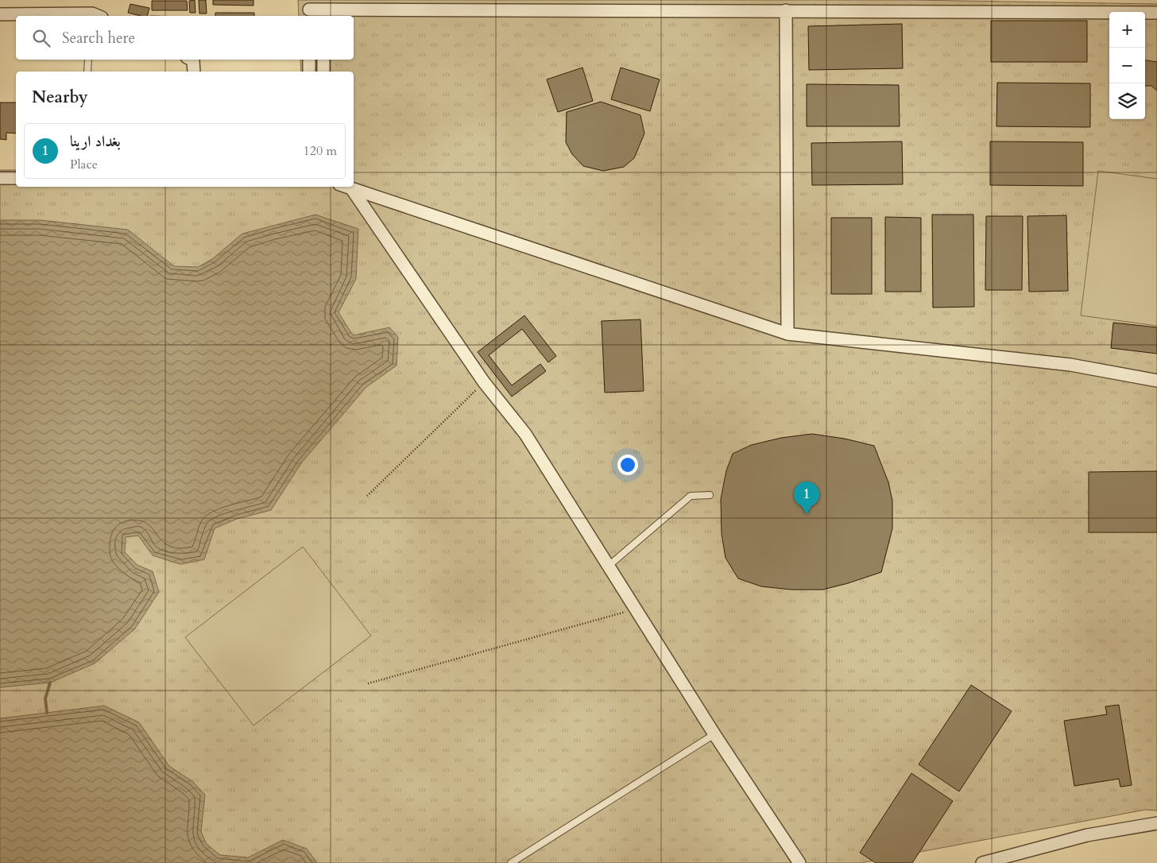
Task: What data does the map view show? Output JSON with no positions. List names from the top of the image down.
{
  "page": {
    "map_buttons": ["+", "−"],
    "search": "Search here",
    "heading": "Nearby",
    "list": [
      {
        "mark": "1",
        "name": "بغداد ارينا",
        "note": "Place",
        "value": "120 m"
      }
    ],
    "pins": "1"
  }
}
